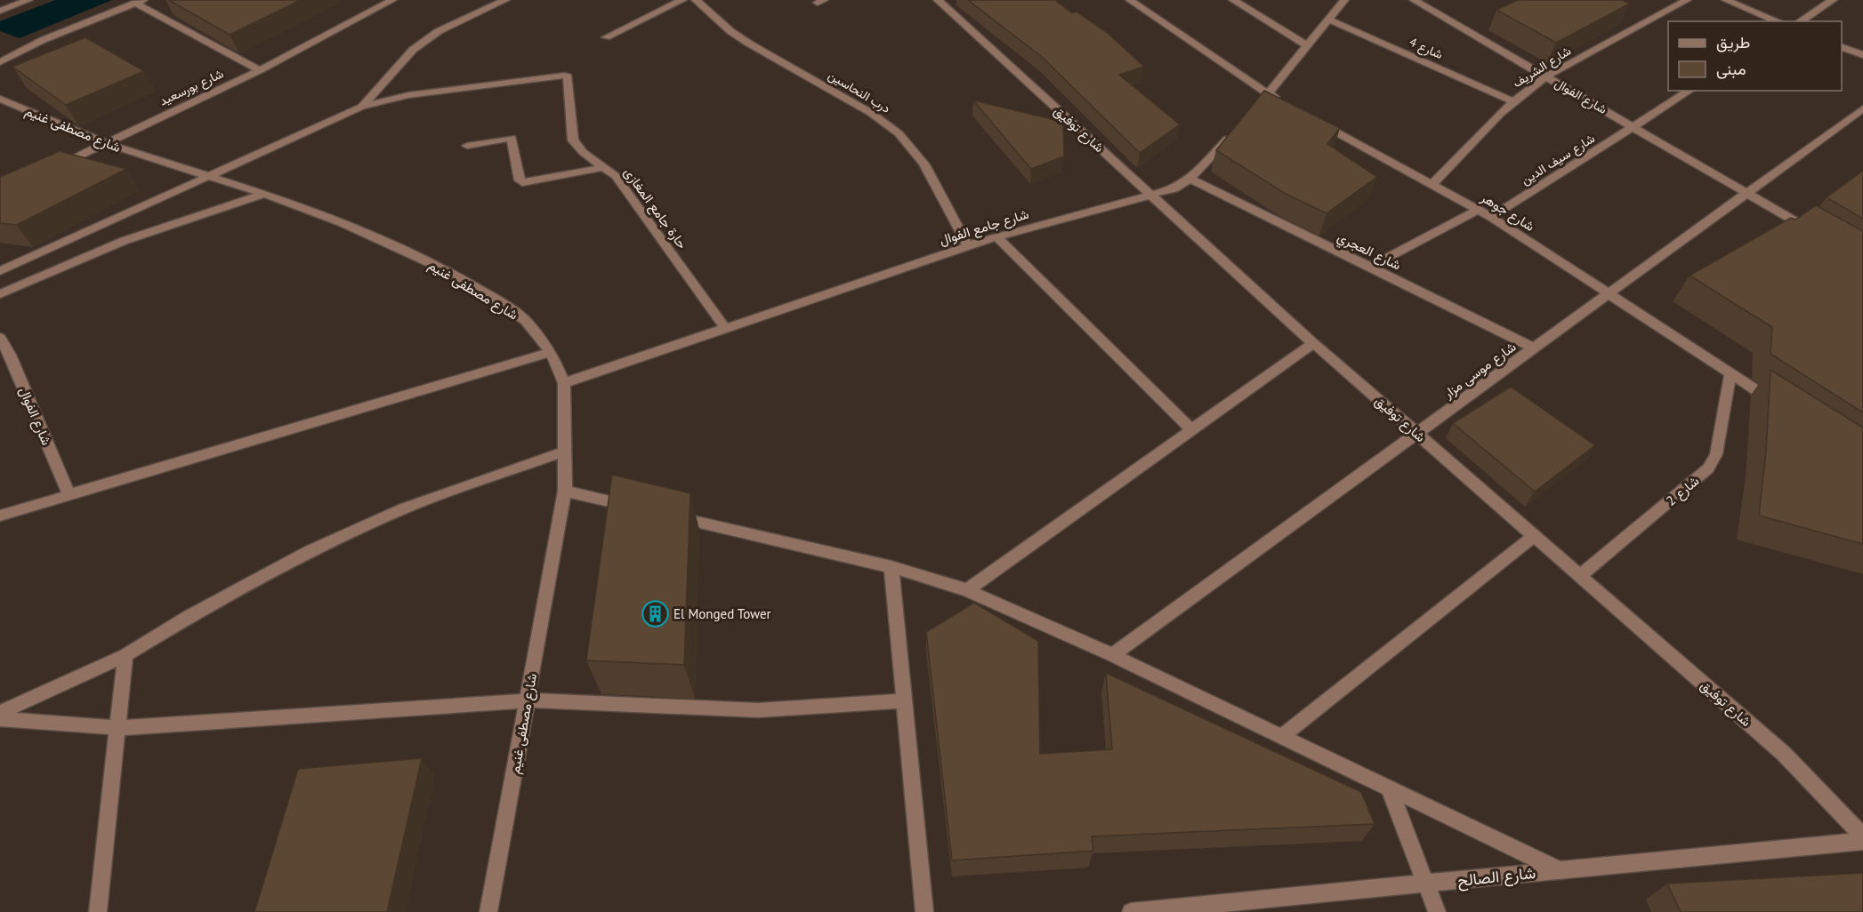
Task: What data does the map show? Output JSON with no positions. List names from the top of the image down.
{
  "streets": {
    "street": [
      "شارع 4",
      "شارع الشريف",
      "شارع بورسعيد",
      "درب النحاسين",
      "شارع الفوال",
      "شارع مصطفى غنيم",
      "شارع توفيق",
      "شارع سيف الدين",
      "حارة جامع المغازى",
      "شارع جوهر",
      "شارع جامع الفوال",
      "شارع العجري",
      "شارع موسى مزار",
      "شارع 2",
      "شارع الصالح"
    ]
  },
  "crossings": [
    ["شارع 4", "شارع الشريف"],
    ["شارع الشريف", "شارع الفوال"],
    ["شارع الشريف", "شارع جوهر"],
    ["شارع بورسعيد", "شارع مصطفى غنيم"],
    ["درب النحاسين", "شارع جامع الفوال"],
    ["شارع الفوال", "شارع سيف الدين"],
    ["شارع الفوال", "شارع موسى مزار"],
    ["شارع مصطفى غنيم", "شارع جامع الفوال"],
    ["شارع توفيق", "شارع جامع الفوال"],
    ["شارع توفيق", "شارع موسى مزار"],
    ["شارع توفيق", "شارع 2"],
    ["شارع سيف الدين", "شارع جوهر"],
    ["حارة جامع المغازى", "شارع جامع الفوال"],
    ["شارع جوهر", "شارع موسى مزار"],
    ["شارع جوهر", "شارع 2"],
    ["شارع جامع الفوال", "شارع العجري"],
    ["شارع العجري", "شارع موسى مزار"]
  ],
  "places": {
    "building": ["El Monged Tower"]
  },
  "legend": ["طريق", "مبنى"]
}
